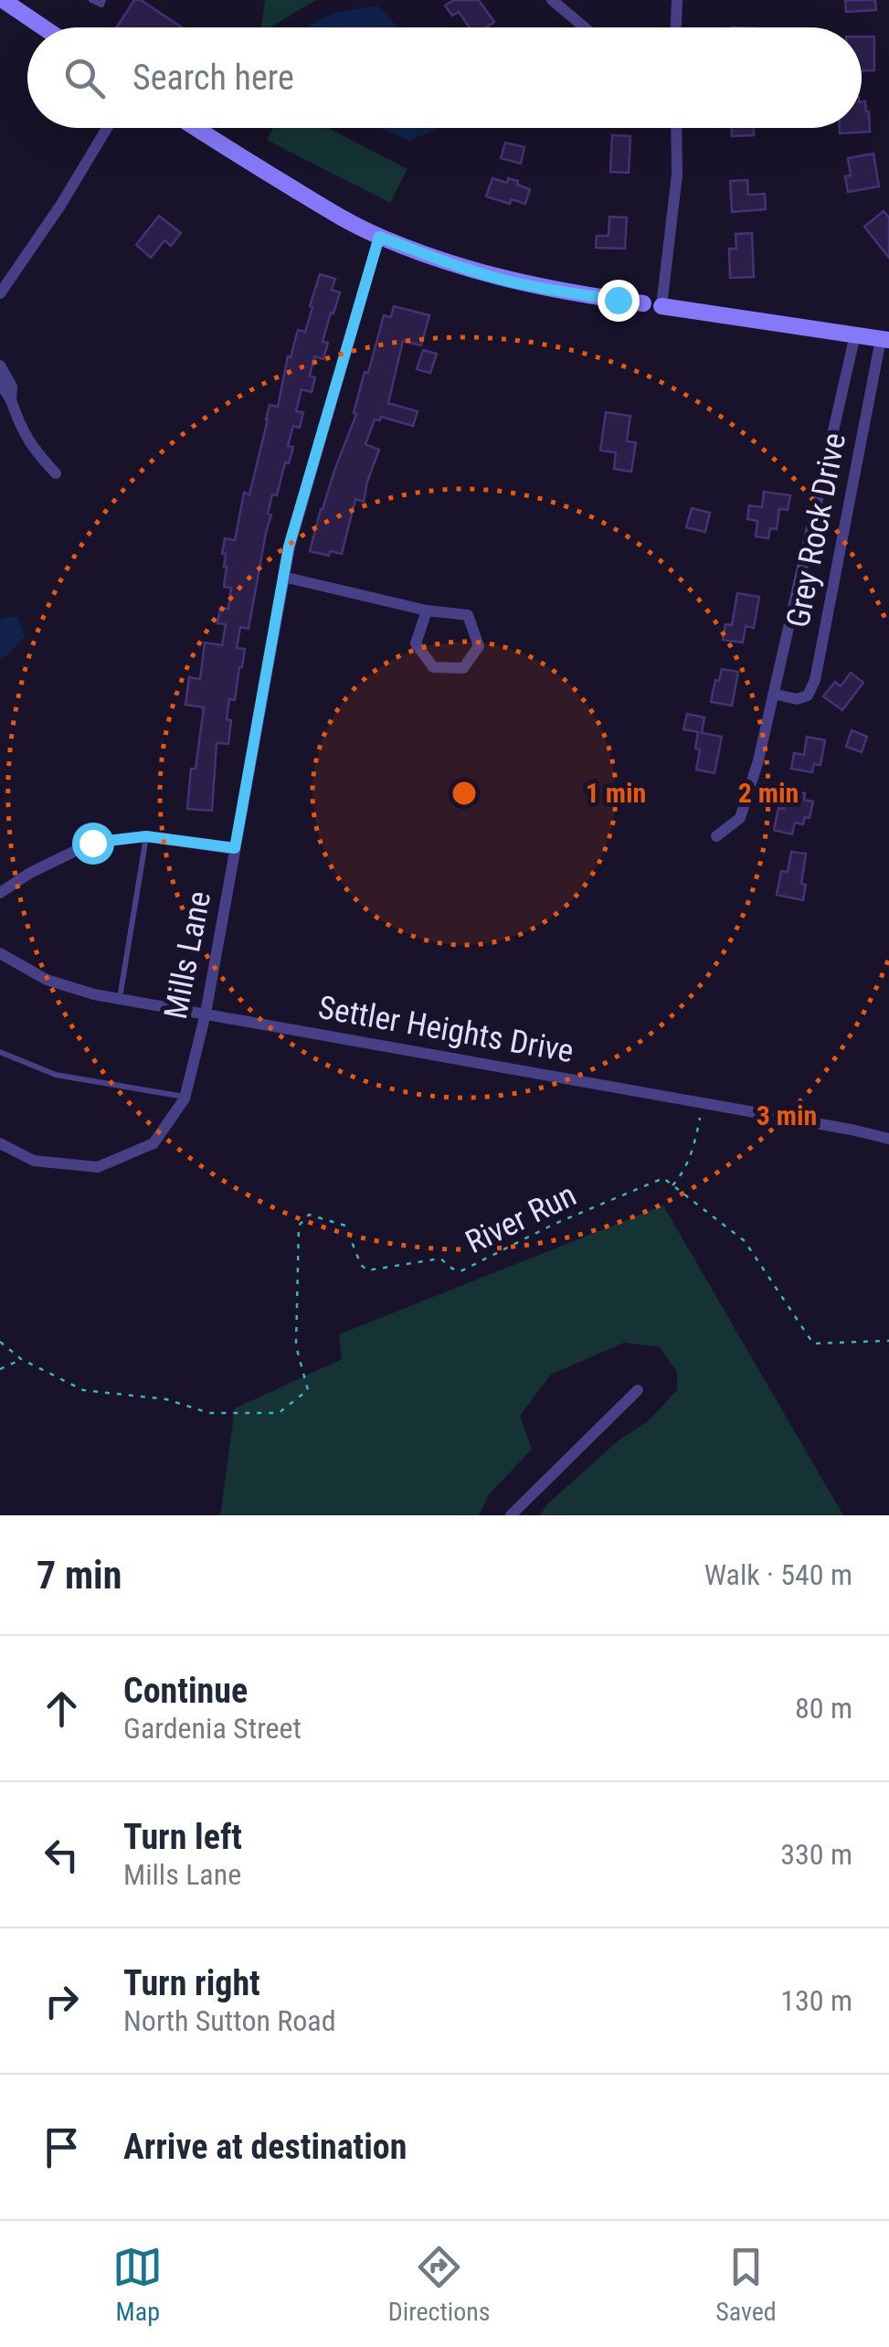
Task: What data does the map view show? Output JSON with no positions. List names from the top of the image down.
{
  "streets": {
    "street": ["Grey Rock Drive", "Mills Lane", "Settler Heights Drive"],
    "path": ["River Run"]
  },
  "crossings": [
    ["Mills Lane", "Settler Heights Drive"]
  ],
  "page": {
    "search": "Search here",
    "heading": ["7 min", "Walk · 540 m"],
    "list": [
      ["Continue", "Gardenia Street", "80 m"],
      ["Turn left", "Mills Lane", "330 m"],
      ["Turn right", "North Sutton Road", "130 m"],
      "Arrive at destination"
    ],
    "nav": ["Map", "Directions", "Saved"]
  },
  "rings": ["1 min", "2 min", "3 min"]
}
